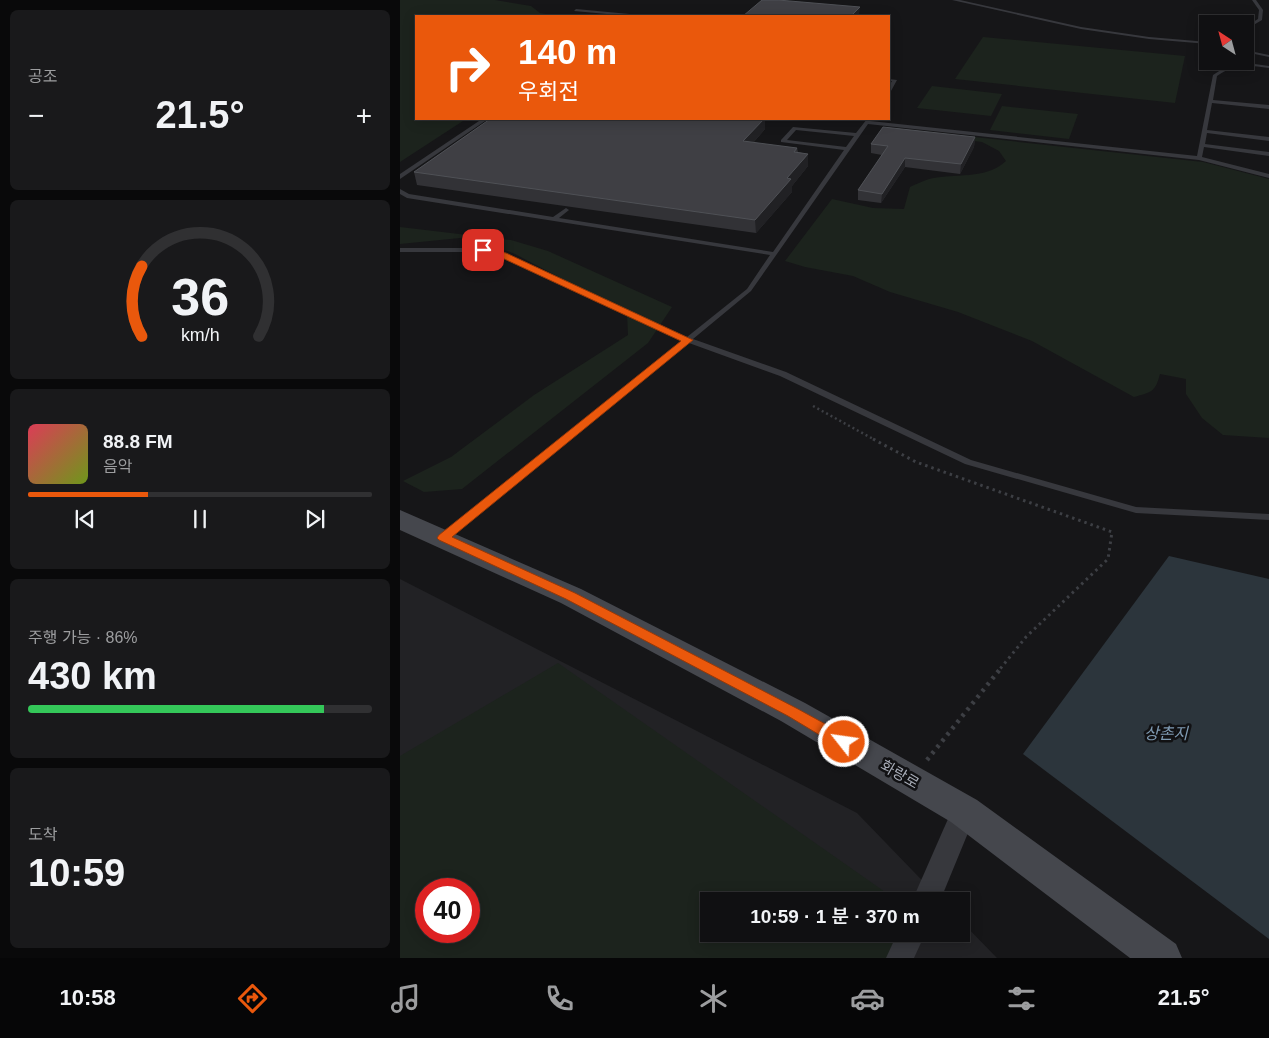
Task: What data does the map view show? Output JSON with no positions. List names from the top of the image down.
{
  "streets": {
    "street": ["화랑로"]
  },
  "water": ["상촌지"],
  "north": "top left",
  "page": {
    "tile": [
      "공조",
      ["주행 가능 · 86%", "430 km"],
      ["도착", "10:59"]
    ],
    "turn": ["140 m", "우회전"],
    "heat": ["−", "21.5°", "+"],
    "song": ["88.8 FM", "음악"],
    "limit": "40",
    "trip": "10:59 · 1 분 · 370 m",
    "tabs": ["10:58", "21.5°"],
    "gauge": ["36", "km/h"]
  }
}
